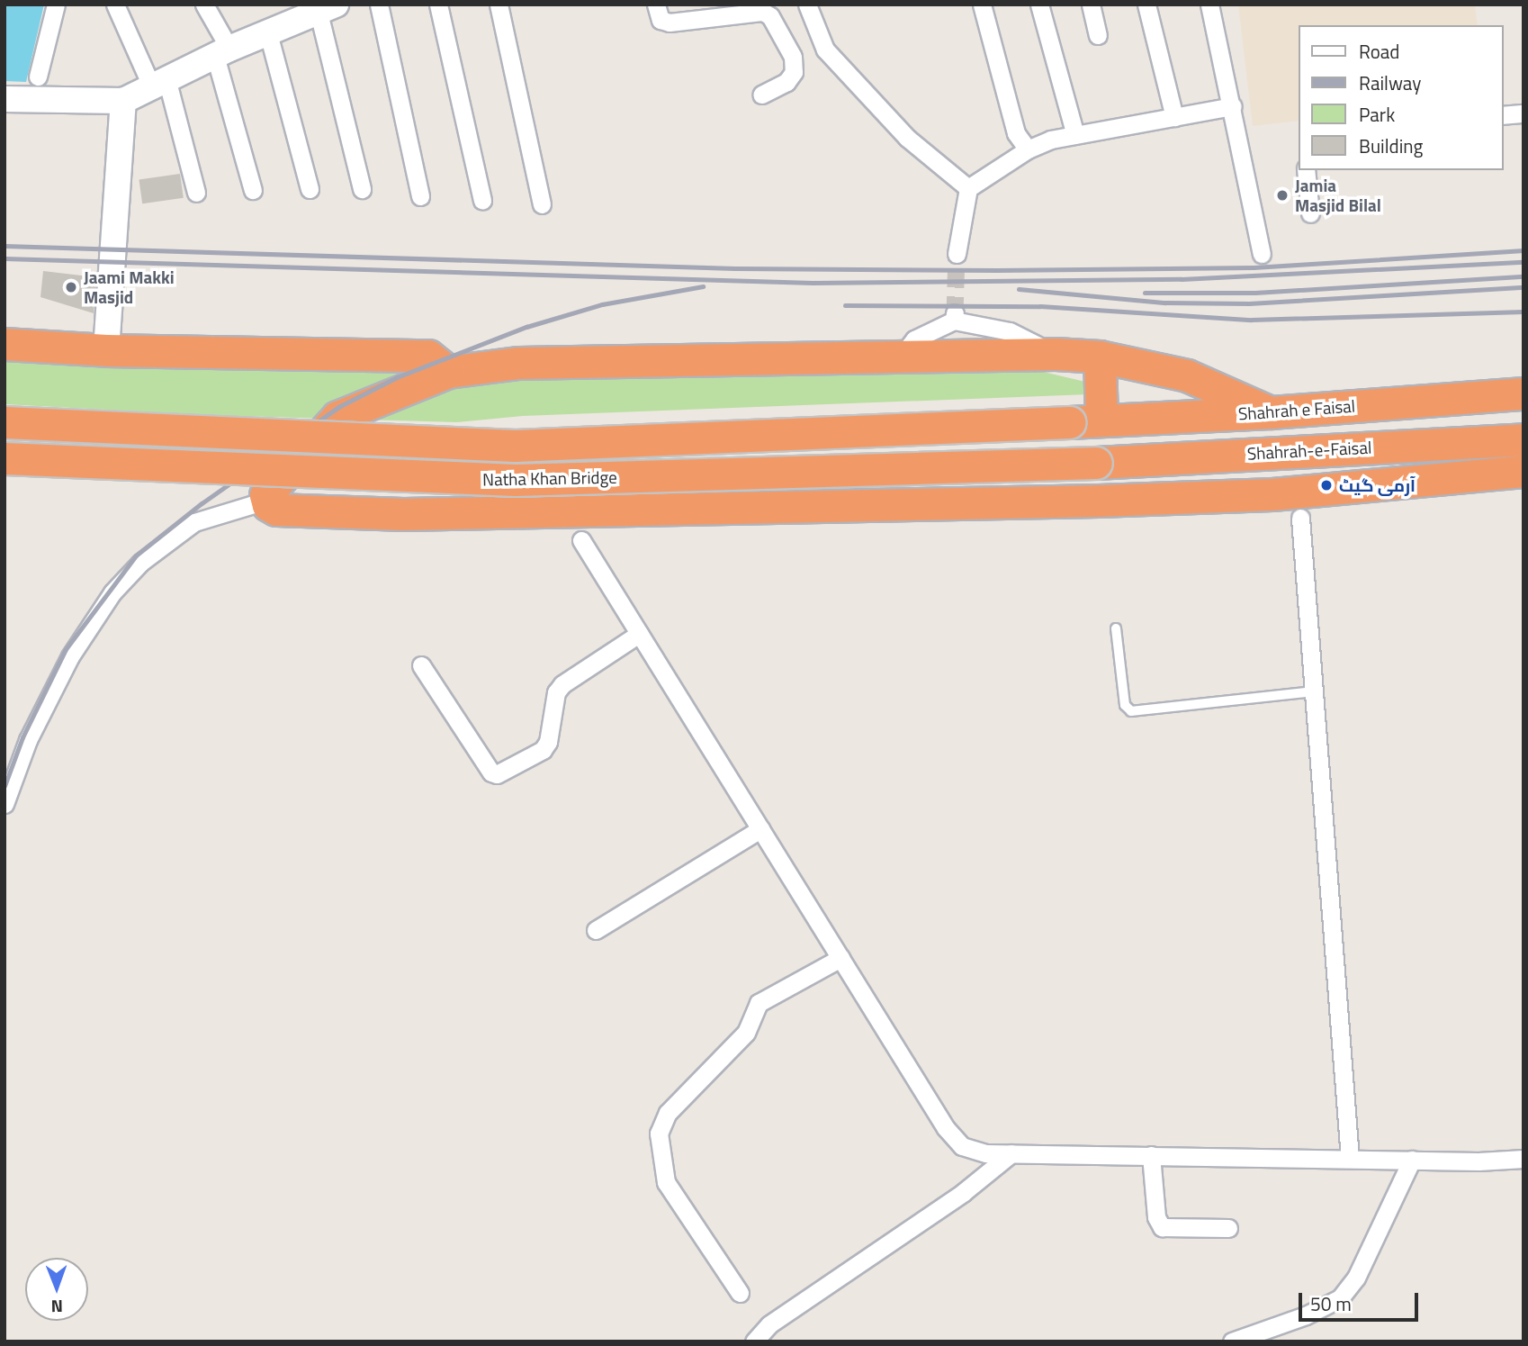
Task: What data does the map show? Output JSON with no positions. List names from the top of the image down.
{
  "streets": {
    "highway": ["Shahrah e Faisal", "Shahrah-e-Faisal", "Natha Khan Bridge"]
  },
  "crossings": [
    ["Shahrah e Faisal", "Natha Khan Bridge"],
    ["Shahrah-e-Faisal", "Natha Khan Bridge"]
  ],
  "places": ["Jamia Masjid Bilal", "Jaami Makki Masjid", "آرمی گیٹ"],
  "legend": [
    "Road",
    "Railway",
    "Park",
    "Building"
  ],
  "scale_bar": "50 m",
  "north": "bottom"
}
